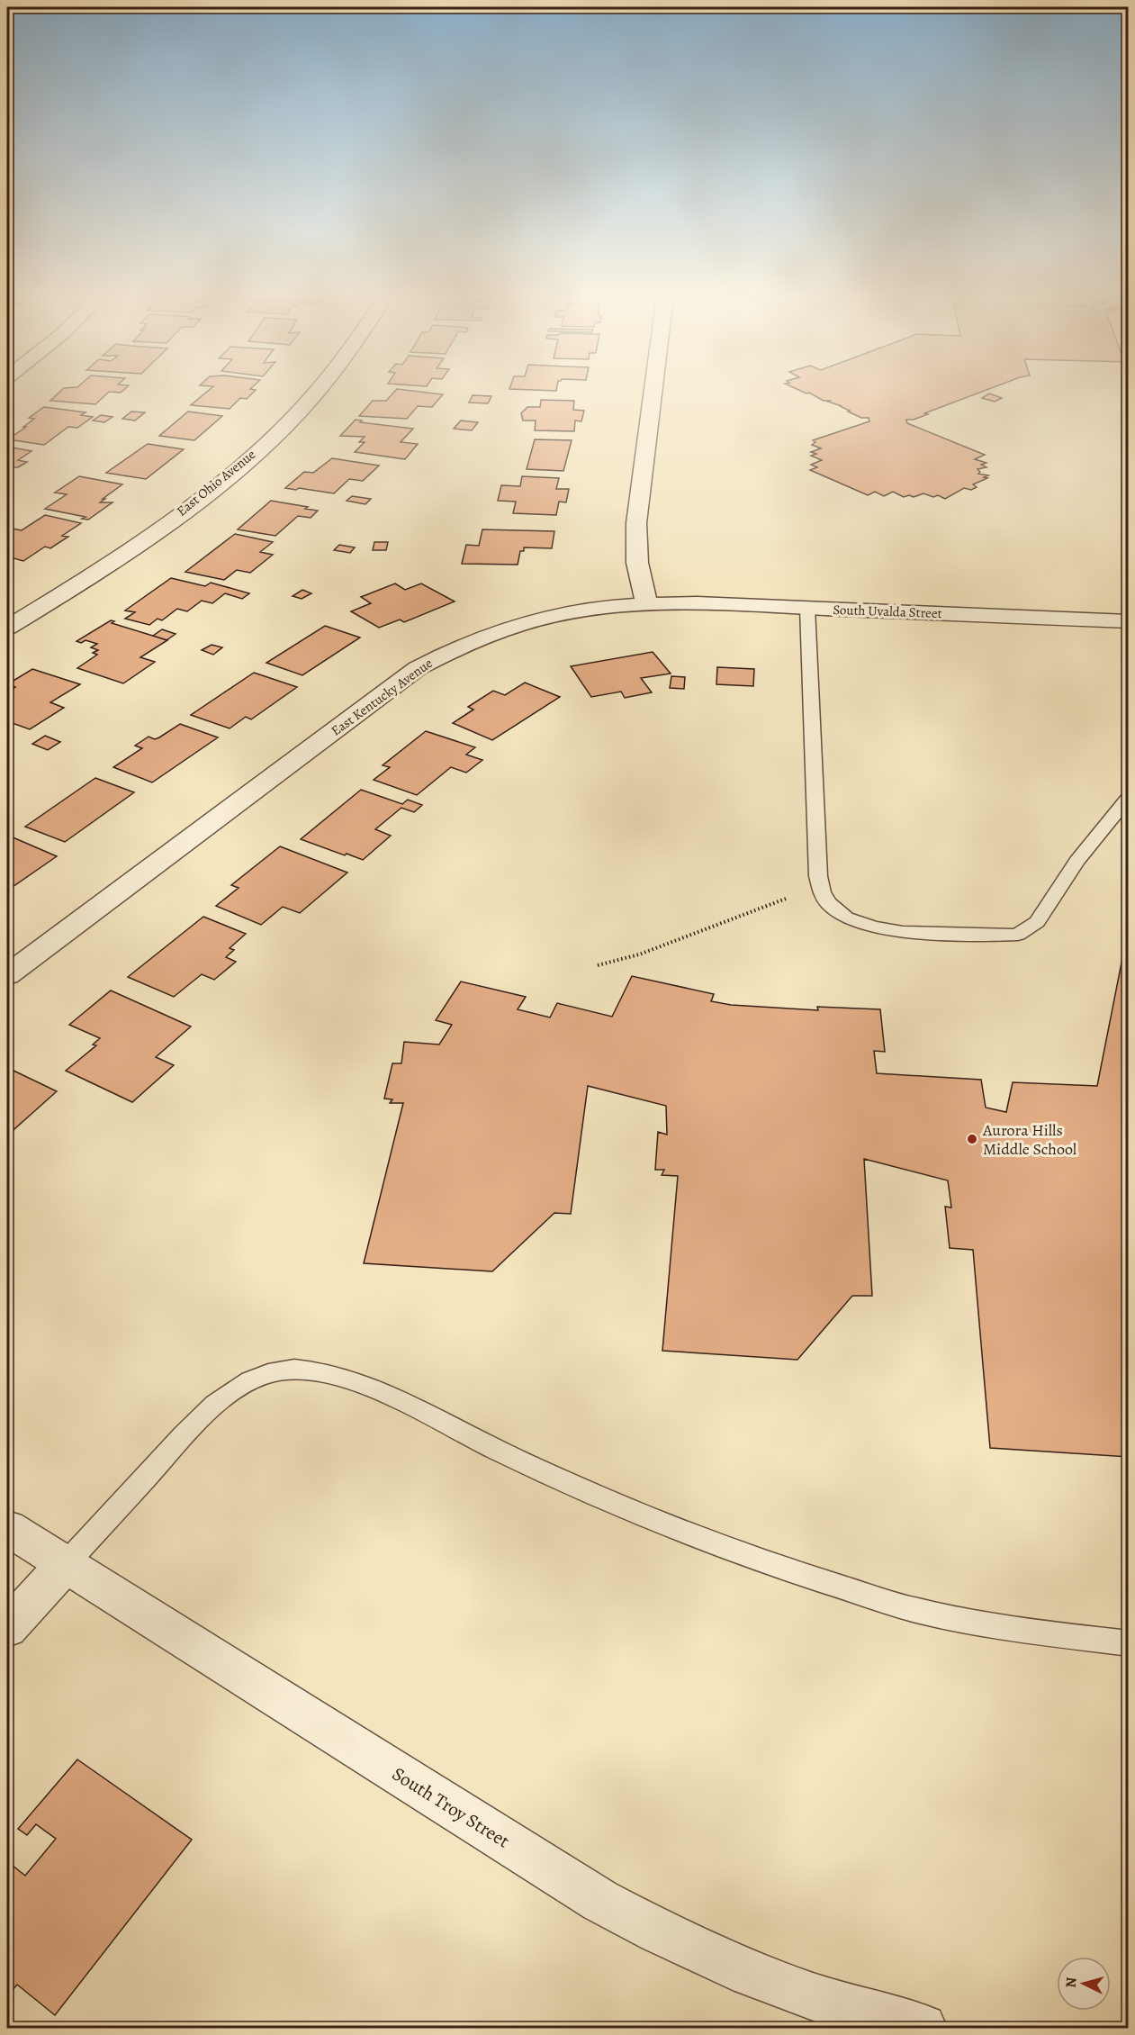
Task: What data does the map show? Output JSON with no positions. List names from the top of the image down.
{
  "streets": {
    "street": [
      "East Ohio Avenue",
      "South Uvalda Street",
      "East Kentucky Avenue",
      "South Troy Street"
    ]
  },
  "crossings": [
    ["South Uvalda Street", "East Kentucky Avenue"]
  ],
  "places": ["Aurora Hills Middle School"],
  "north": "left"
}
